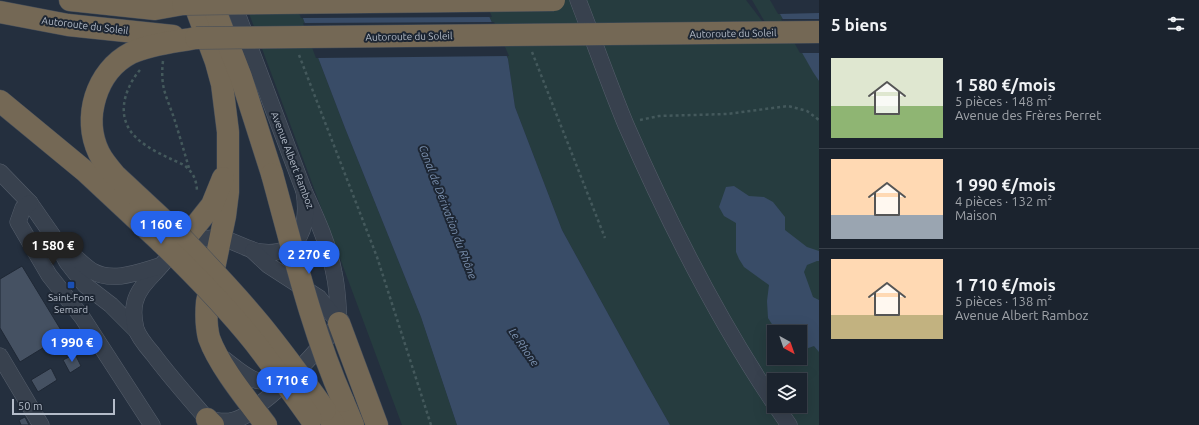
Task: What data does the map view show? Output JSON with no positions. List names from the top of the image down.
{
  "streets": {
    "highway": ["Autoroute du Soleil"],
    "street": ["Avenue Albert Ramboz"]
  },
  "water": ["Canal de Dérivation du Rhône", "Le Rhone"],
  "places": {
    "transit": ["Saint-Fons Semard"]
  },
  "scale_bar": "50 m",
  "north": "bottom right",
  "page": {
    "heading": "5 biens",
    "list": [
      {
        "name": "1 580 €/mois",
        "note": "5 pièces · 148 m² · Avenue des Frères Perret"
      },
      {
        "name": "1 990 €/mois",
        "note": "4 pièces · 132 m² · Maison"
      },
      {
        "name": "1 710 €/mois",
        "note": "5 pièces · 138 m² · Avenue Albert Ramboz"
      }
    ],
    "price": [
      "1 160 €",
      "1 580 €",
      "2 270 €",
      "1 990 €",
      "1 710 €"
    ],
    "scale": "50 m"
  }
}
